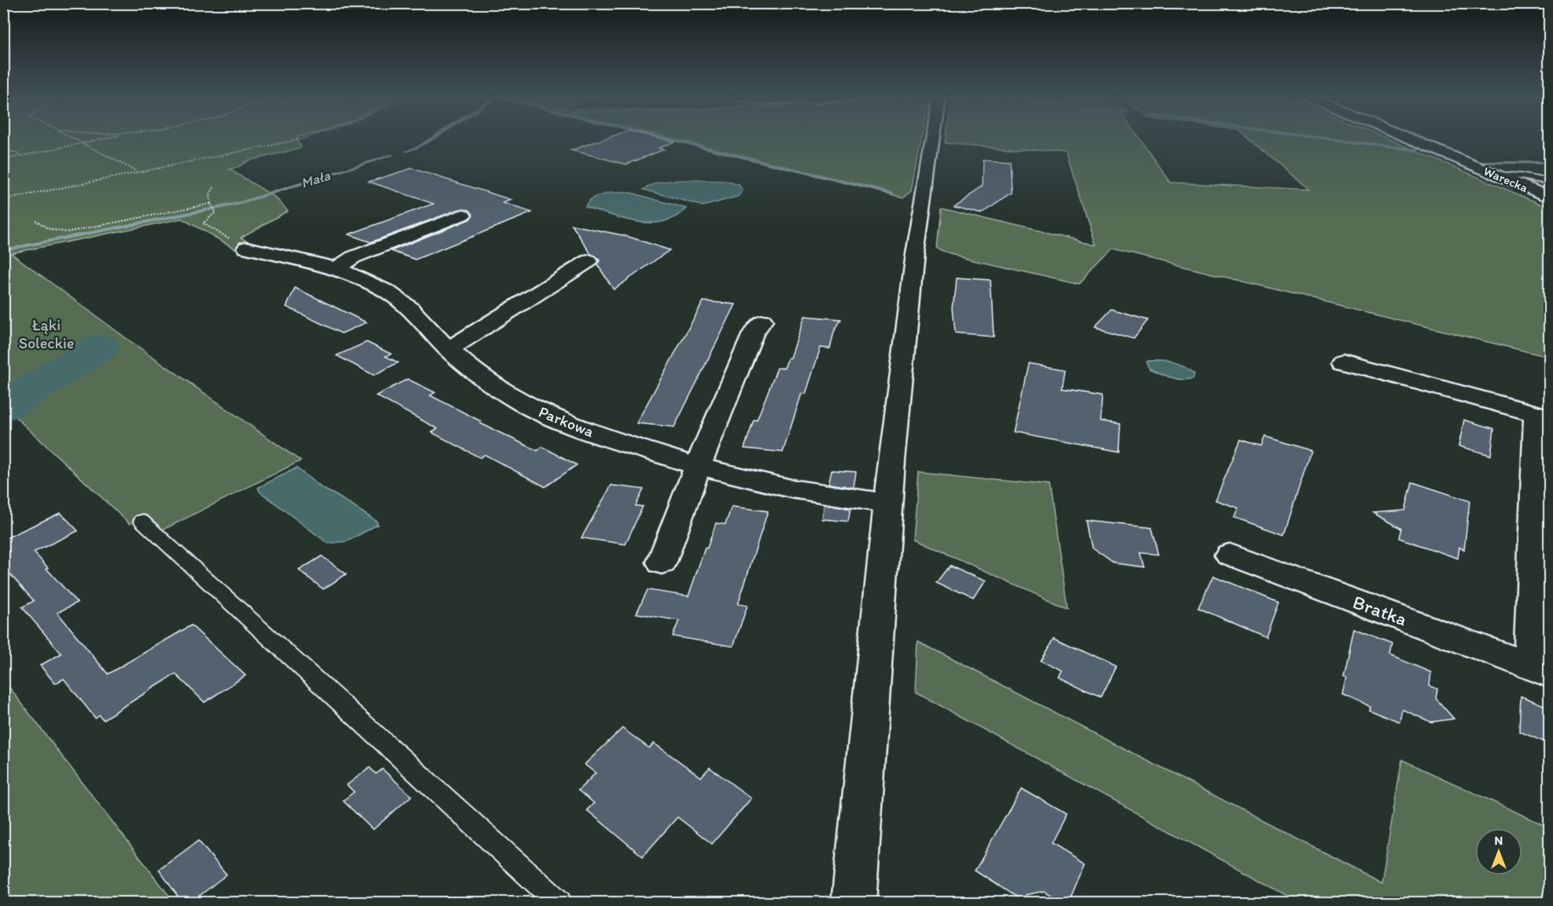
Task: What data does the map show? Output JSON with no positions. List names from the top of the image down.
{
  "streets": {
    "street": ["Warecka", "Parkowa", "Bratka"]
  },
  "water": ["Mała"],
  "parks": ["Łąki Soleckie"],
  "north": "top"
}
